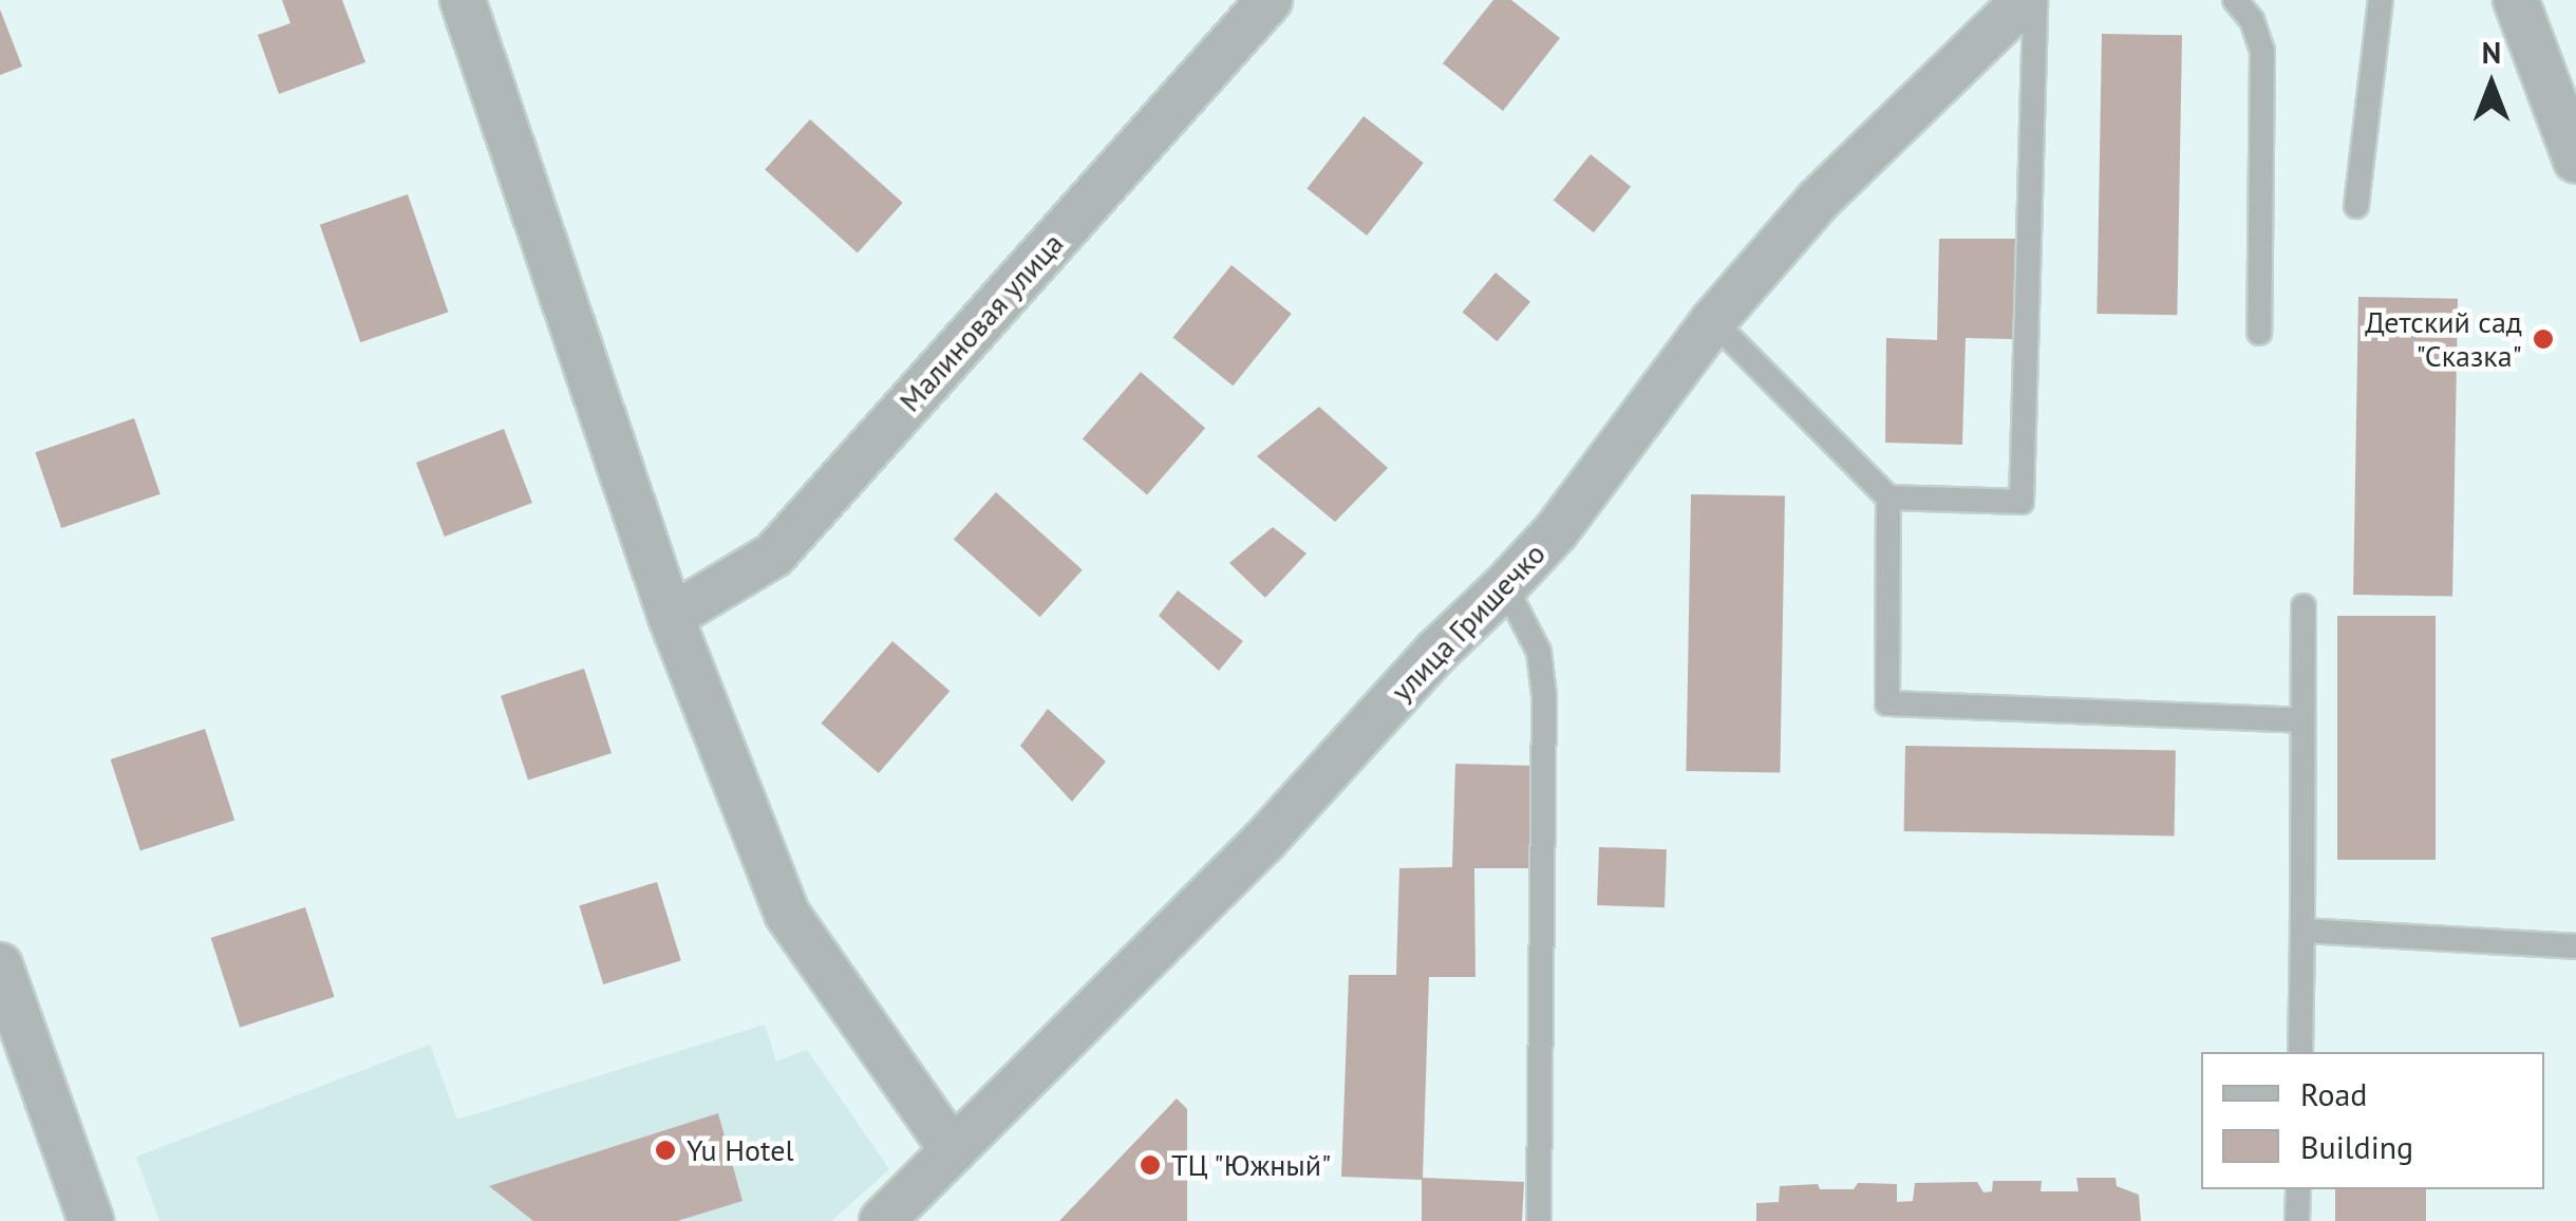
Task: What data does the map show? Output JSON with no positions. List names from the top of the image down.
{
  "streets": {
    "street": ["Малиновая улица", "улица Гришечко"]
  },
  "places": ["Детский сад \"Сказка\"", "Yu Hotel", "ТЦ \"Южный\""],
  "legend": ["Road", "Building"],
  "north": "top"
}
